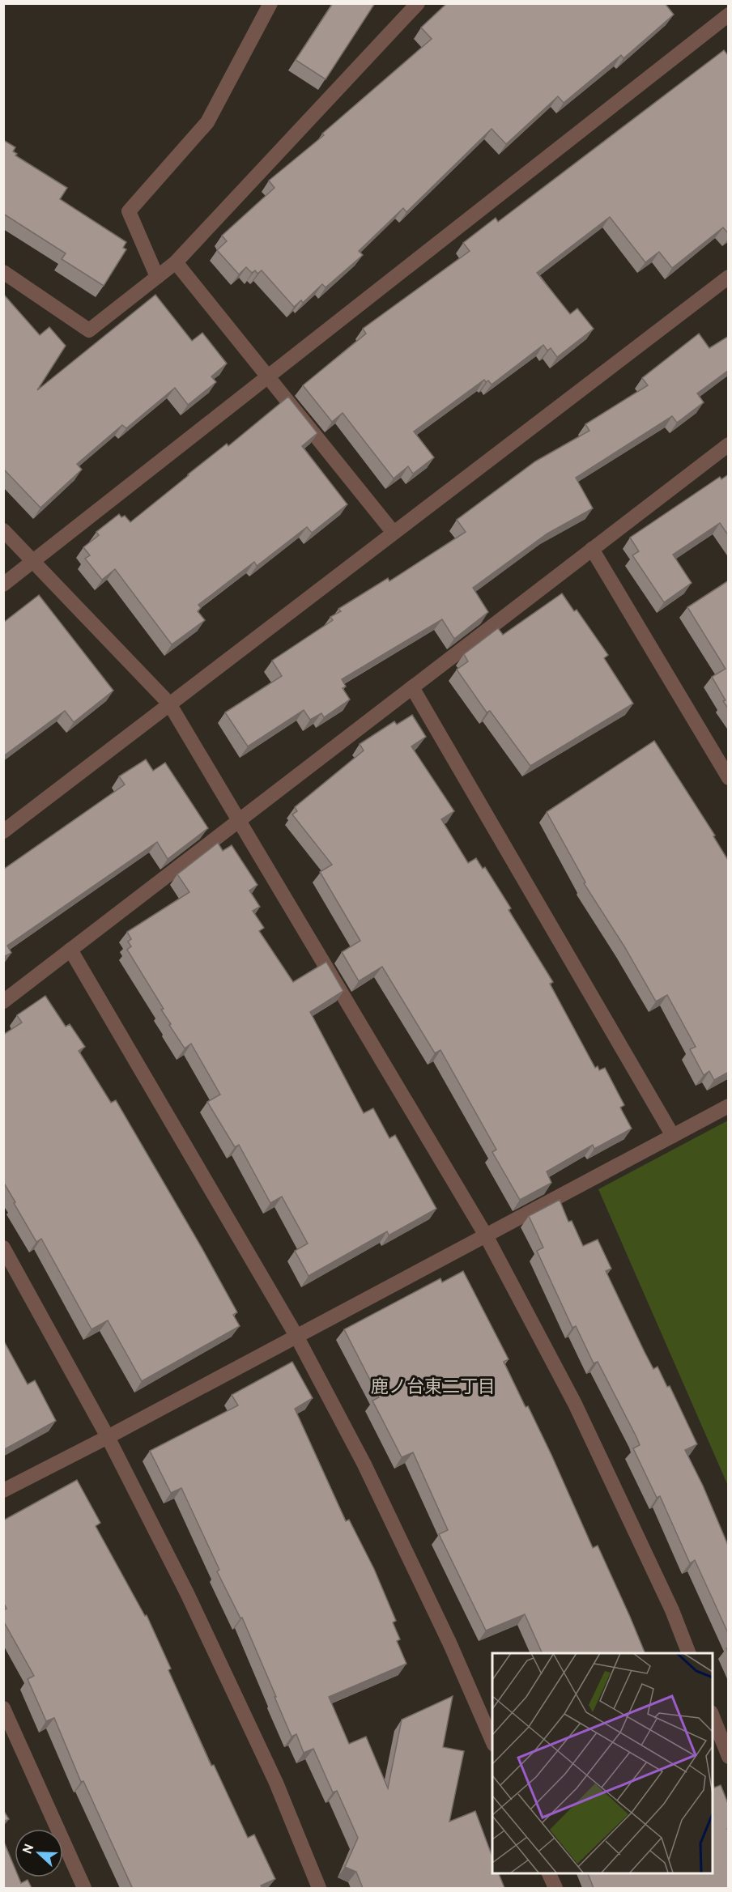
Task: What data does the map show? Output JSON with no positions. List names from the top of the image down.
{
  "districts": ["鹿ノ台東二丁目"],
  "north": "left"
}
